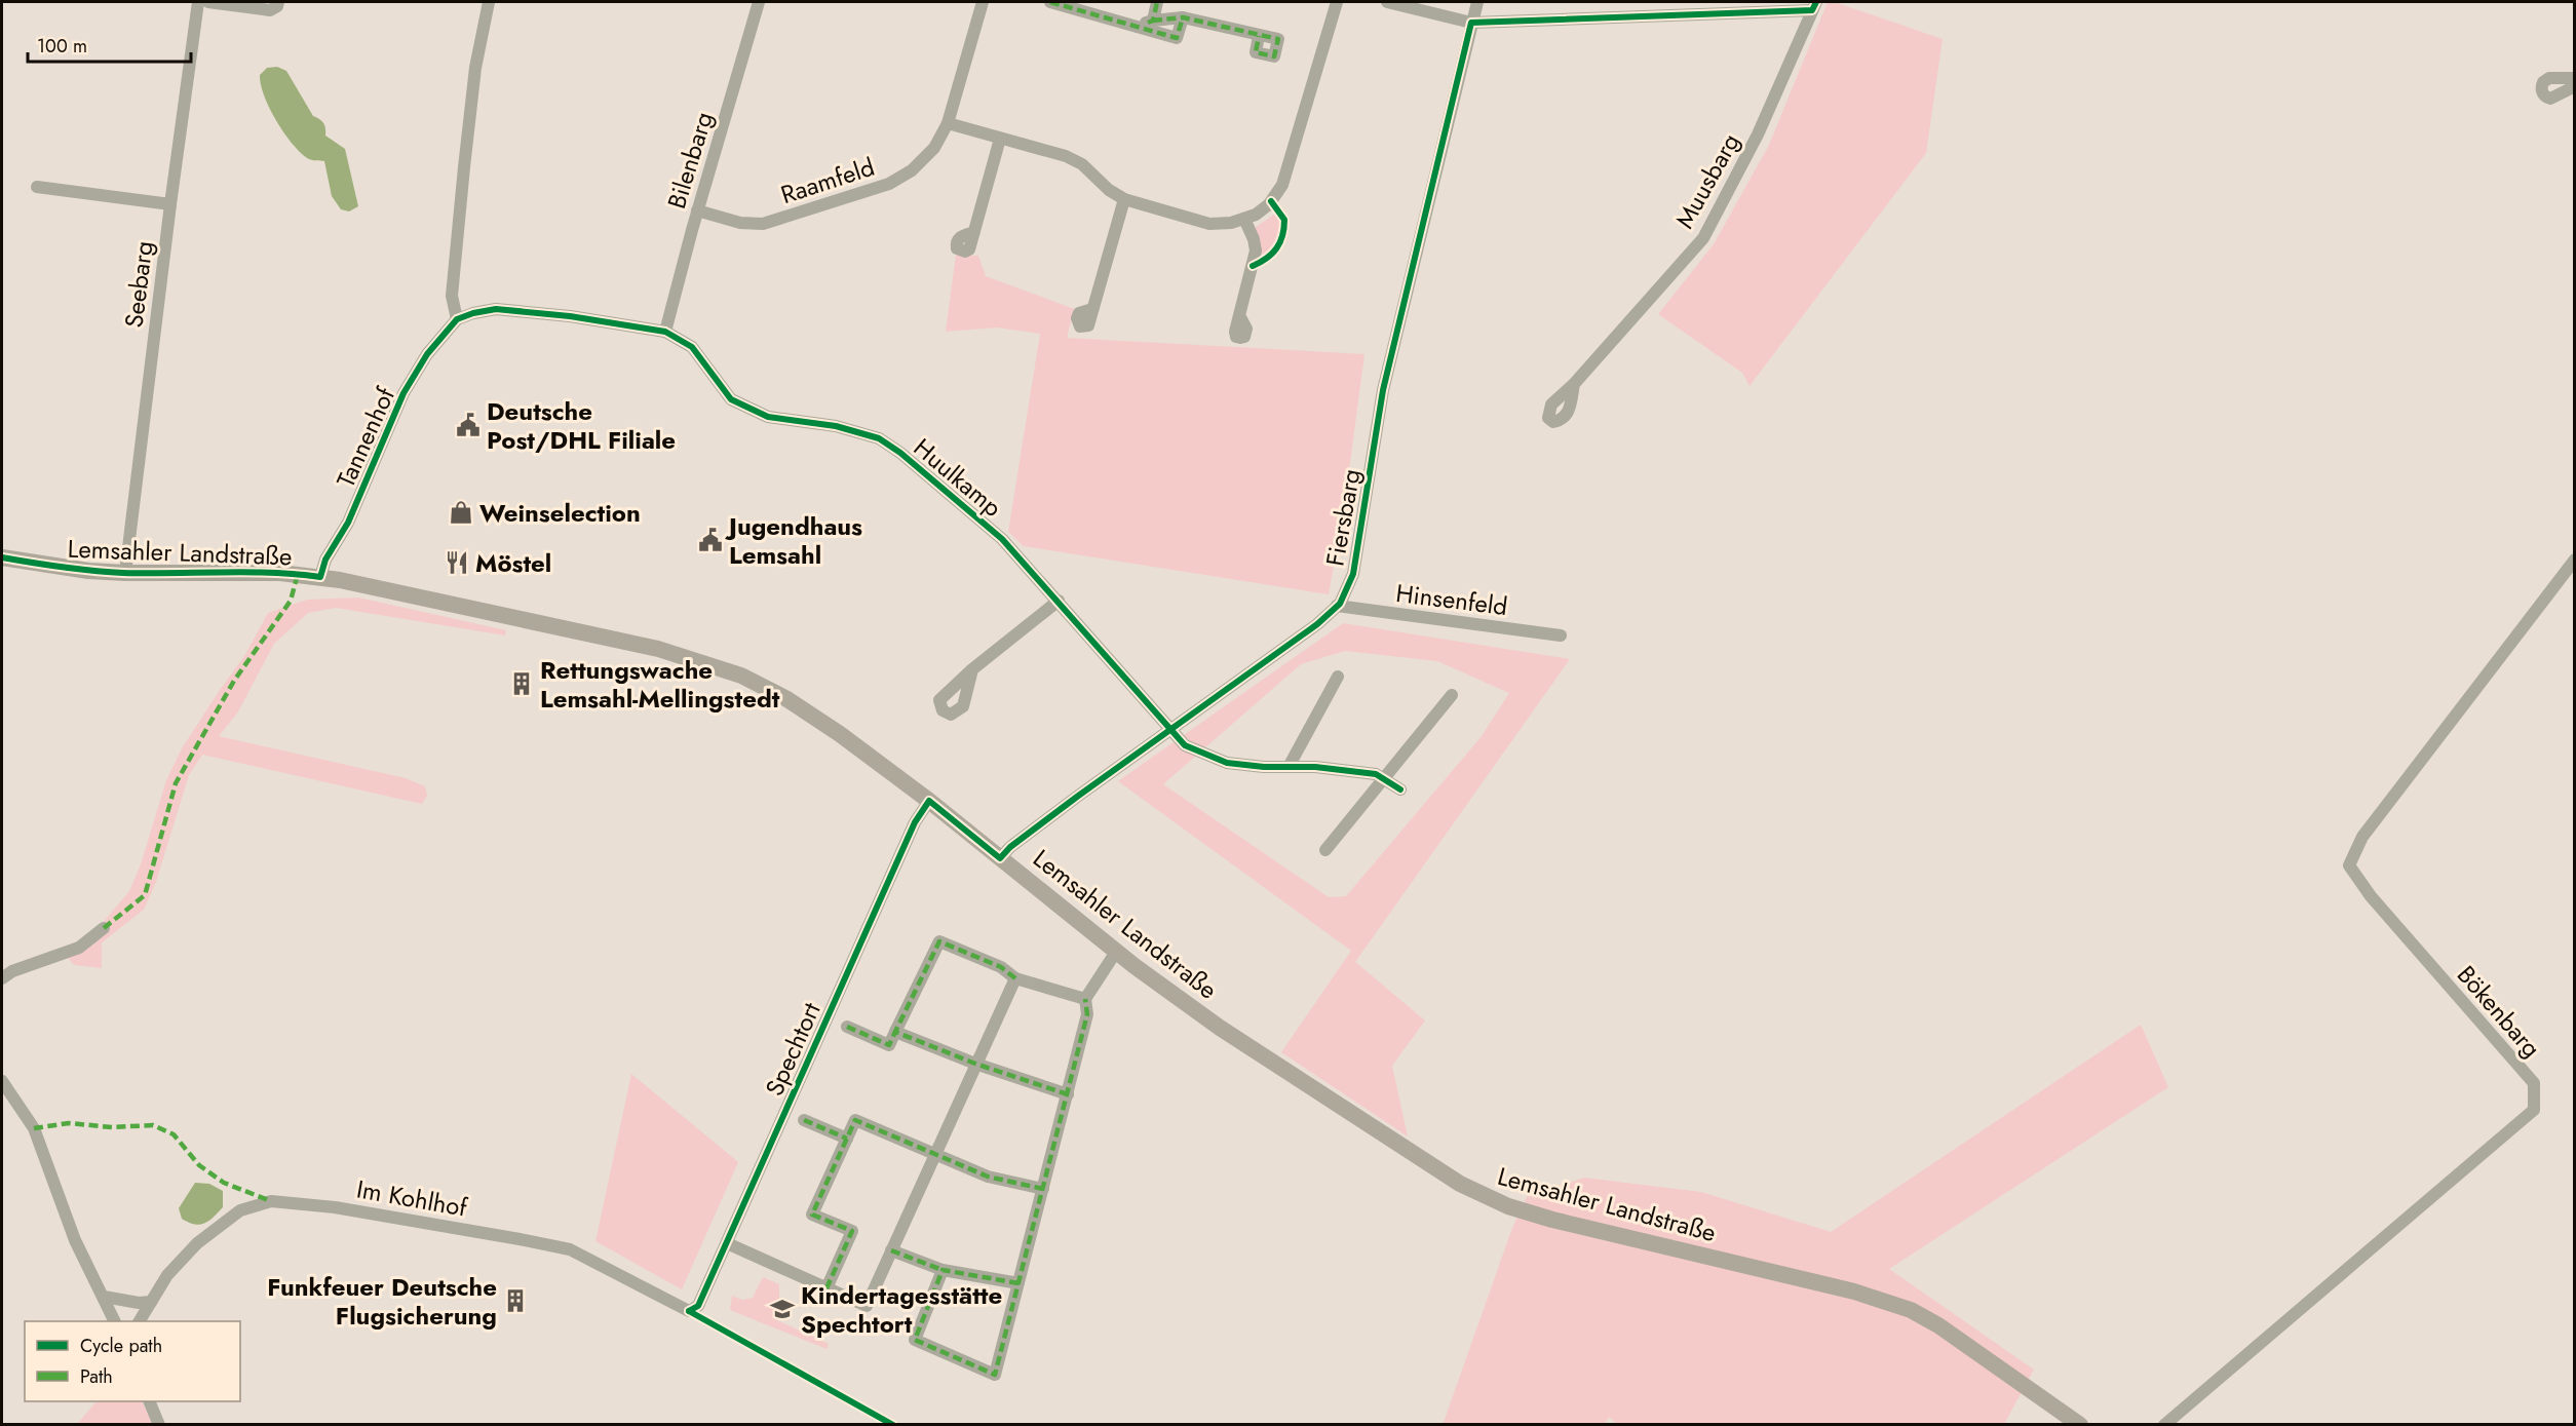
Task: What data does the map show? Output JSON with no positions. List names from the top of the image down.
{
  "streets": {
    "main road": ["Lemsahler Landstraße"],
    "street": [
      "Bilenbarg",
      "Raamfeld",
      "Muusbarg",
      "Seebarg",
      "Tannenhof",
      "Huulkamp",
      "Fiersbarg",
      "Hinsenfeld",
      "Bökenbarg",
      "Spechtort",
      "Im Kohlhof"
    ]
  },
  "crossings": [
    ["Bilenbarg", "Raamfeld"],
    ["Bilenbarg", "Huulkamp"],
    ["Seebarg", "Lemsahler Landstraße"],
    ["Tannenhof", "Huulkamp"],
    ["Tannenhof", "Lemsahler Landstraße"],
    ["Huulkamp", "Fiersbarg"],
    ["Fiersbarg", "Lemsahler Landstraße"],
    ["Fiersbarg", "Hinsenfeld"],
    ["Lemsahler Landstraße", "Spechtort"],
    ["Spechtort", "Im Kohlhof"]
  ],
  "places": {
    "public building": ["Deutsche Post/DHL Filiale", "Jugendhaus Lemsahl"],
    "shop": ["Weinselection"],
    "restaurant": ["Möstel"],
    "building": ["Rettungswache Lemsahl-Mellingstedt", "Funkfeuer Deutsche Flugsicherung"],
    "school or university": ["Kindertagesstätte Spechtort"]
  },
  "legend": ["Cycle path", "Path"],
  "scale_bar": "100 m"
}
